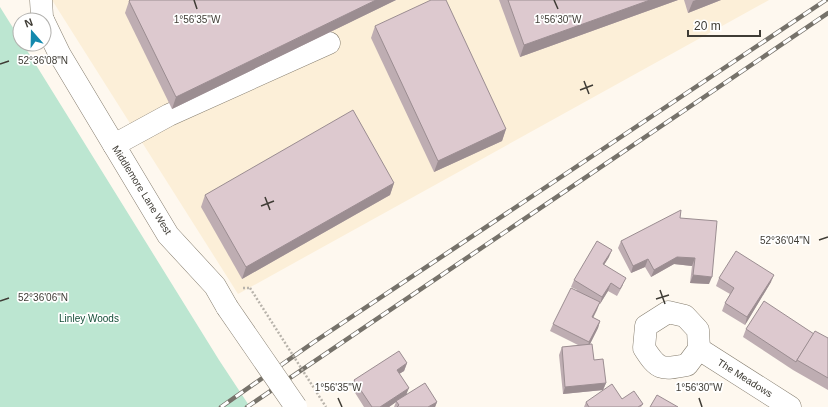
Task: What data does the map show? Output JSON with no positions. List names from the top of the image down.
{
  "streets": {
    "street": ["Middlemore Lane West", "The Meadows"]
  },
  "parks": ["Linley Woods"],
  "scale_bar": "20 m",
  "north": "top",
  "coordinates": [
    "1°56'30\"W",
    "1°56'35\"W",
    "52°36'08\"N",
    "52°36'04\"N",
    "52°36'06\"N"
  ]
}
